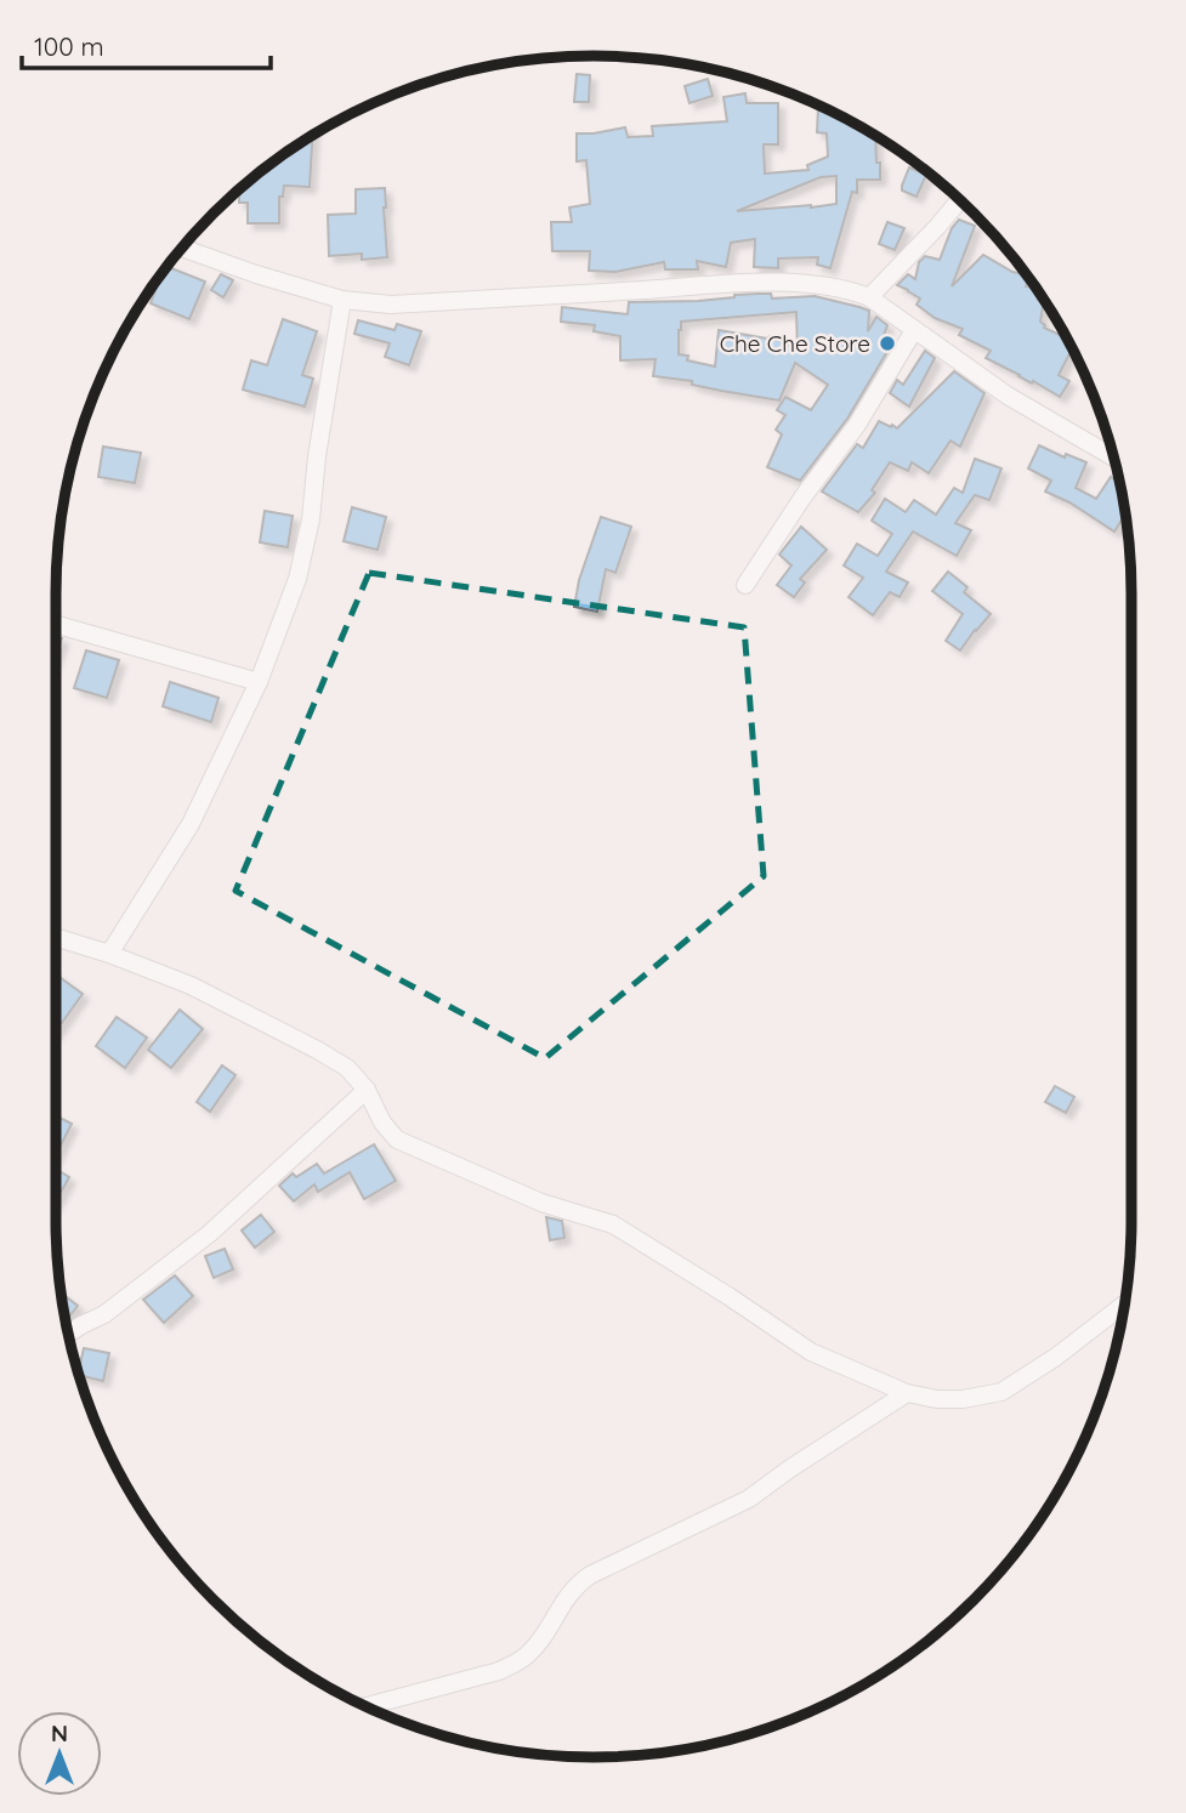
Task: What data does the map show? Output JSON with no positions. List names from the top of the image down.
{
  "places": ["Che Che Store"],
  "scale_bar": "100 m",
  "north": "top"
}
